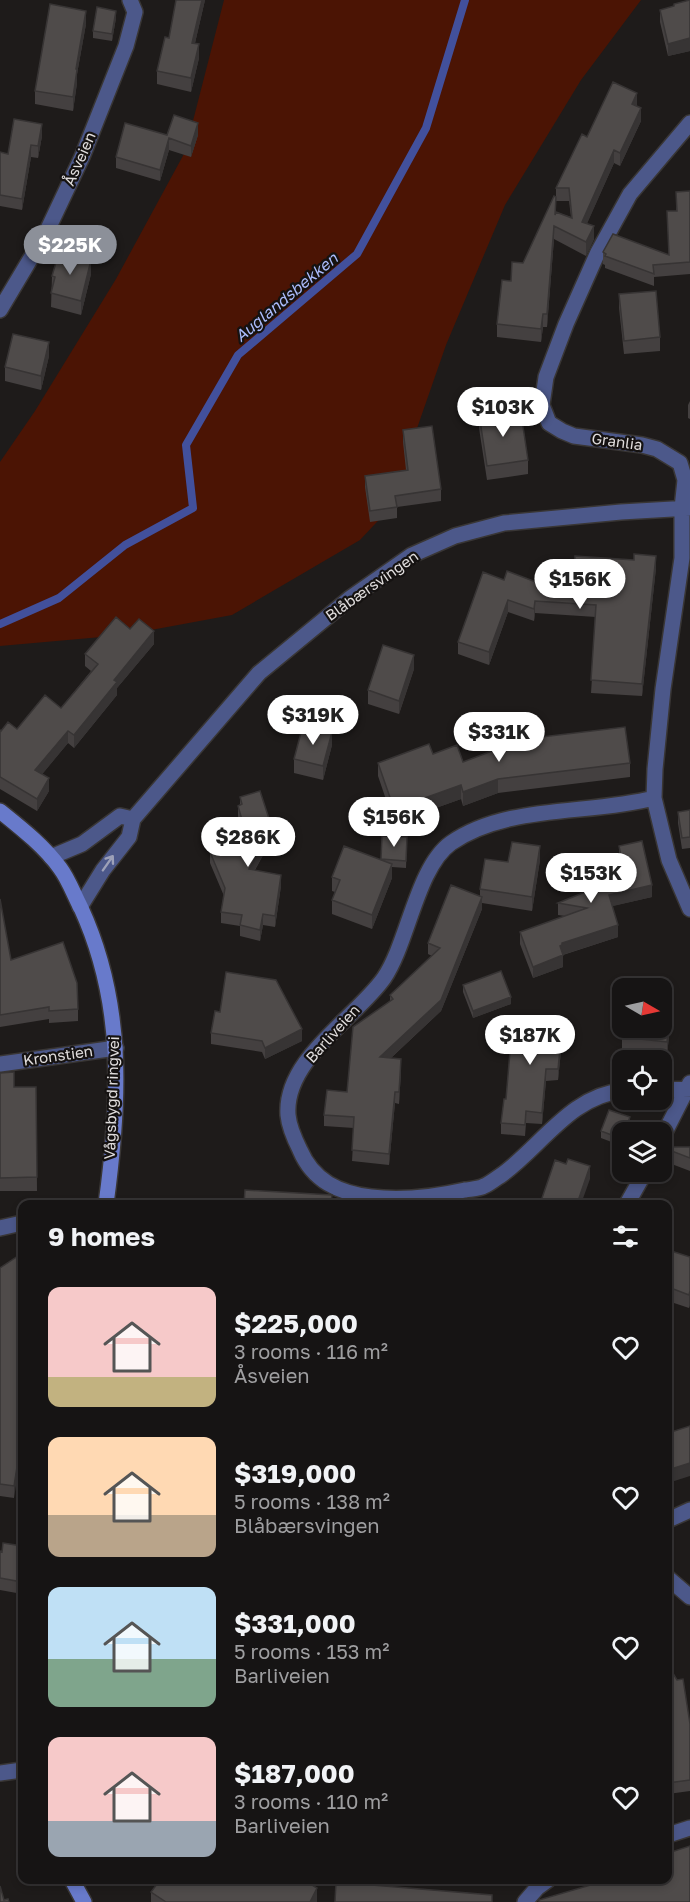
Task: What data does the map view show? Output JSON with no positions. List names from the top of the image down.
{
  "streets": {
    "street": [
      "Åsveien",
      "Granlia",
      "Blåbærsvingen",
      "Barliveien",
      "Kronstien",
      "Vågsbygd ringvei"
    ]
  },
  "crossings": [
    ["Granlia", "Blåbærsvingen"],
    ["Granlia", "Barliveien"],
    ["Blåbærsvingen", "Vågsbygd ringvei"],
    ["Kronstien", "Vågsbygd ringvei"]
  ],
  "water": ["Auglandsbekken"],
  "north": "right",
  "page": {
    "price": [
      "$225K",
      "$103K",
      "$156K",
      "$319K",
      "$331K",
      "$156K",
      "$286K",
      "$153K",
      "$187K"
    ],
    "heading": "9 homes",
    "list": [
      {
        "name": "$225,000",
        "note": "3 rooms · 116 m² · Åsveien"
      },
      {
        "name": "$319,000",
        "note": "5 rooms · 138 m² · Blåbærsvingen"
      },
      {
        "name": "$331,000",
        "note": "5 rooms · 153 m² · Barliveien"
      },
      {
        "name": "$187,000",
        "note": "3 rooms · 110 m² · Barliveien"
      }
    ]
  }
}
